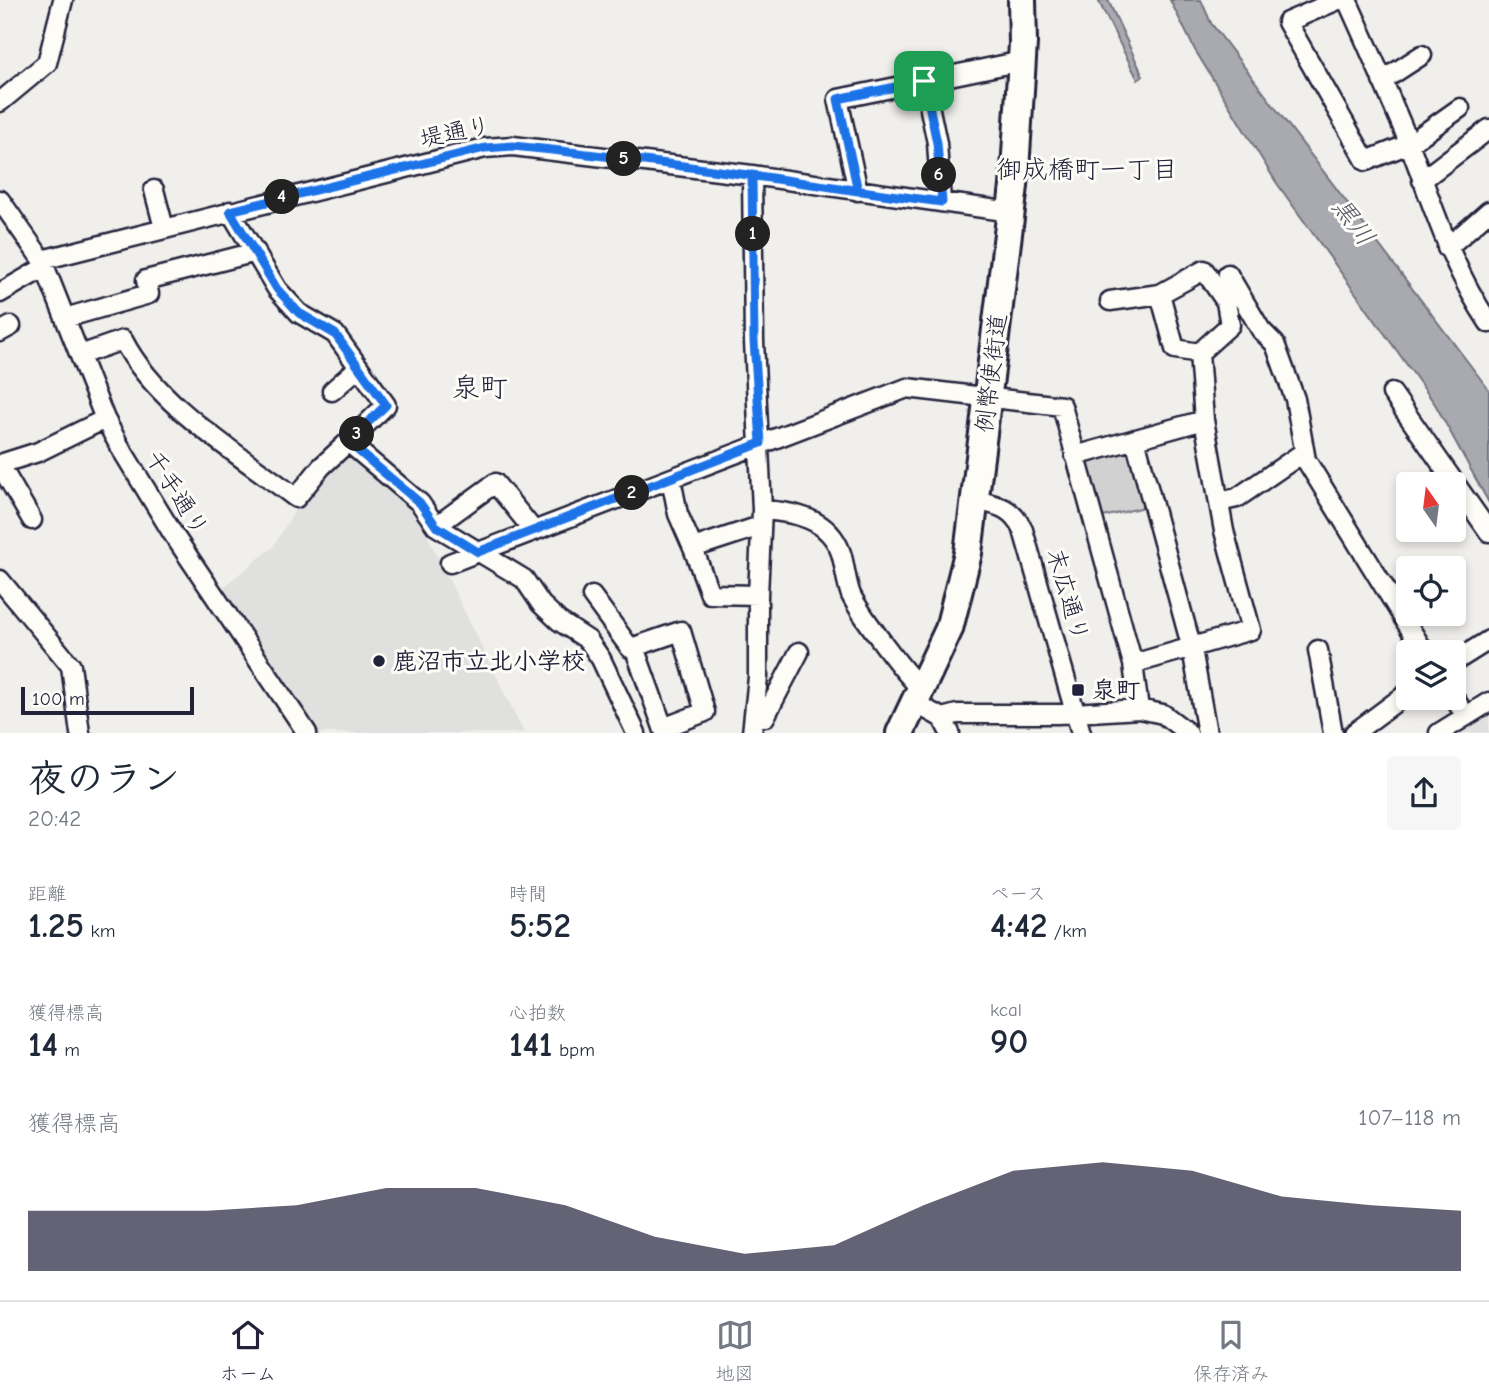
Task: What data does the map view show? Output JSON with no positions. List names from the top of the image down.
{
  "streets": {
    "highway": ["例幣使街道"],
    "street": ["堤通り", "千手通り", "末広通り"]
  },
  "crossings": [
    ["堤通り", "例幣使街道"],
    ["堤通り", "千手通り"],
    ["例幣使街道", "末広通り"]
  ],
  "districts": ["御成橋町一丁目", "泉町"],
  "water": ["黒川"],
  "places": {
    "other": ["鹿沼市立北小学校"],
    "transit": ["泉町"]
  },
  "scale_bar": "100 m",
  "north": "top",
  "page": {
    "pins": [
      "5",
      "6",
      "4",
      "1",
      "3",
      "2"
    ],
    "scale": "100 m",
    "heading": ["夜のラン", "20:42"],
    "stats": [
      ["距離", "1.25 km"],
      ["時間", "5:52"],
      ["ペース", "4:42 /km"],
      ["獲得標高", "14 m"],
      ["心拍数", "141 bpm"],
      ["kcal", "90"]
    ],
    "chart": ["獲得標高", "107–118 m"],
    "tabs": ["ホーム", "地図", "保存済み"]
  }
}
